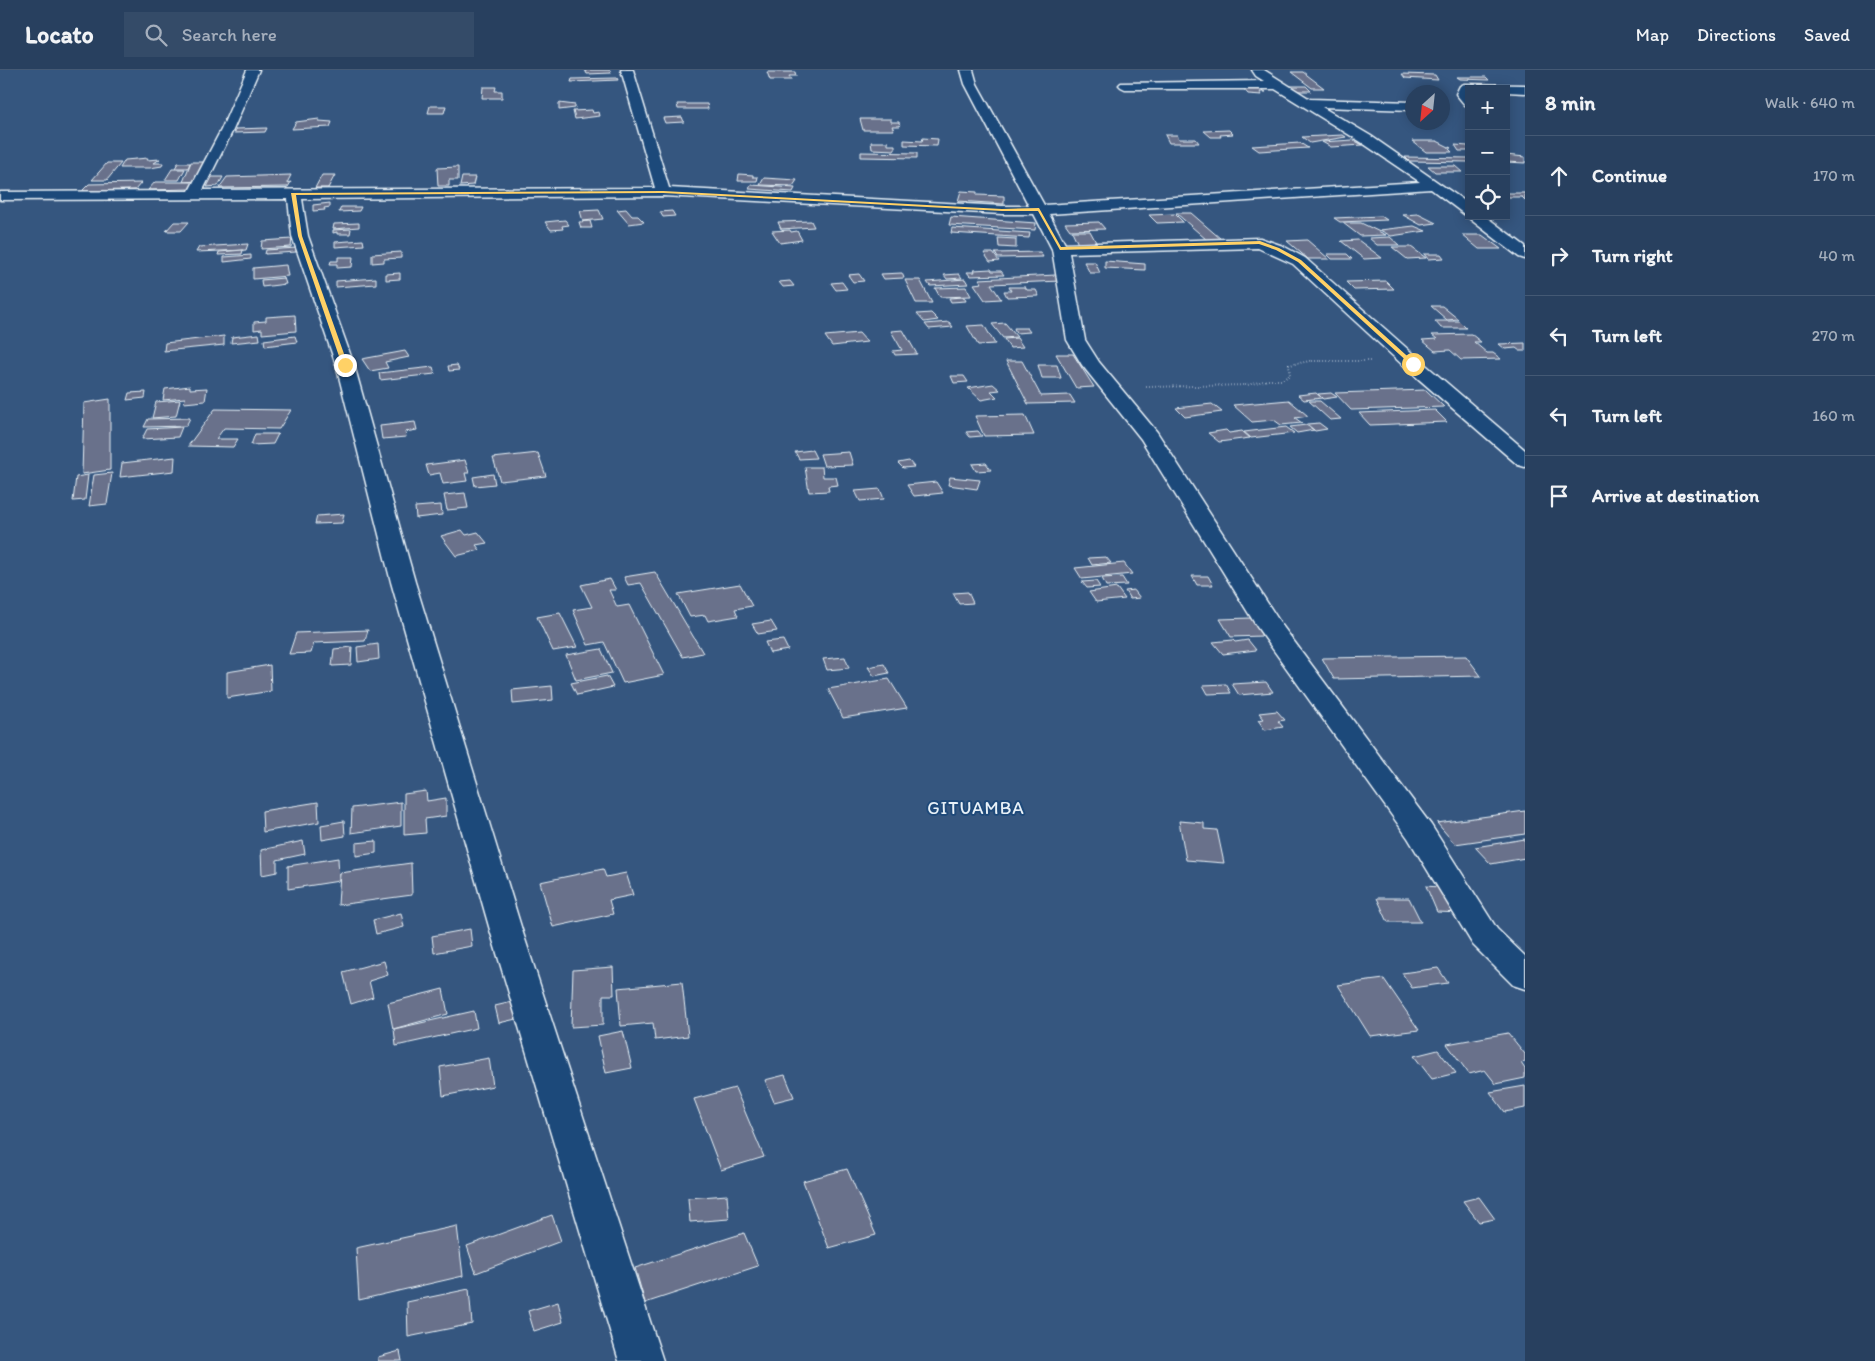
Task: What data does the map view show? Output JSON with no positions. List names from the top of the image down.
{
  "districts": ["GITUAMBA"],
  "north": "bottom left",
  "page": {
    "header": "Locato",
    "search": "Search here",
    "nav": ["Map", "Directions", "Saved"],
    "heading": ["8 min", "Walk · 640 m"],
    "map_buttons": ["+", "−"],
    "list": [
      ["Continue", "170 m"],
      ["Turn right", "40 m"],
      ["Turn left", "270 m"],
      ["Turn left", "160 m"],
      "Arrive at destination"
    ]
  }
}
